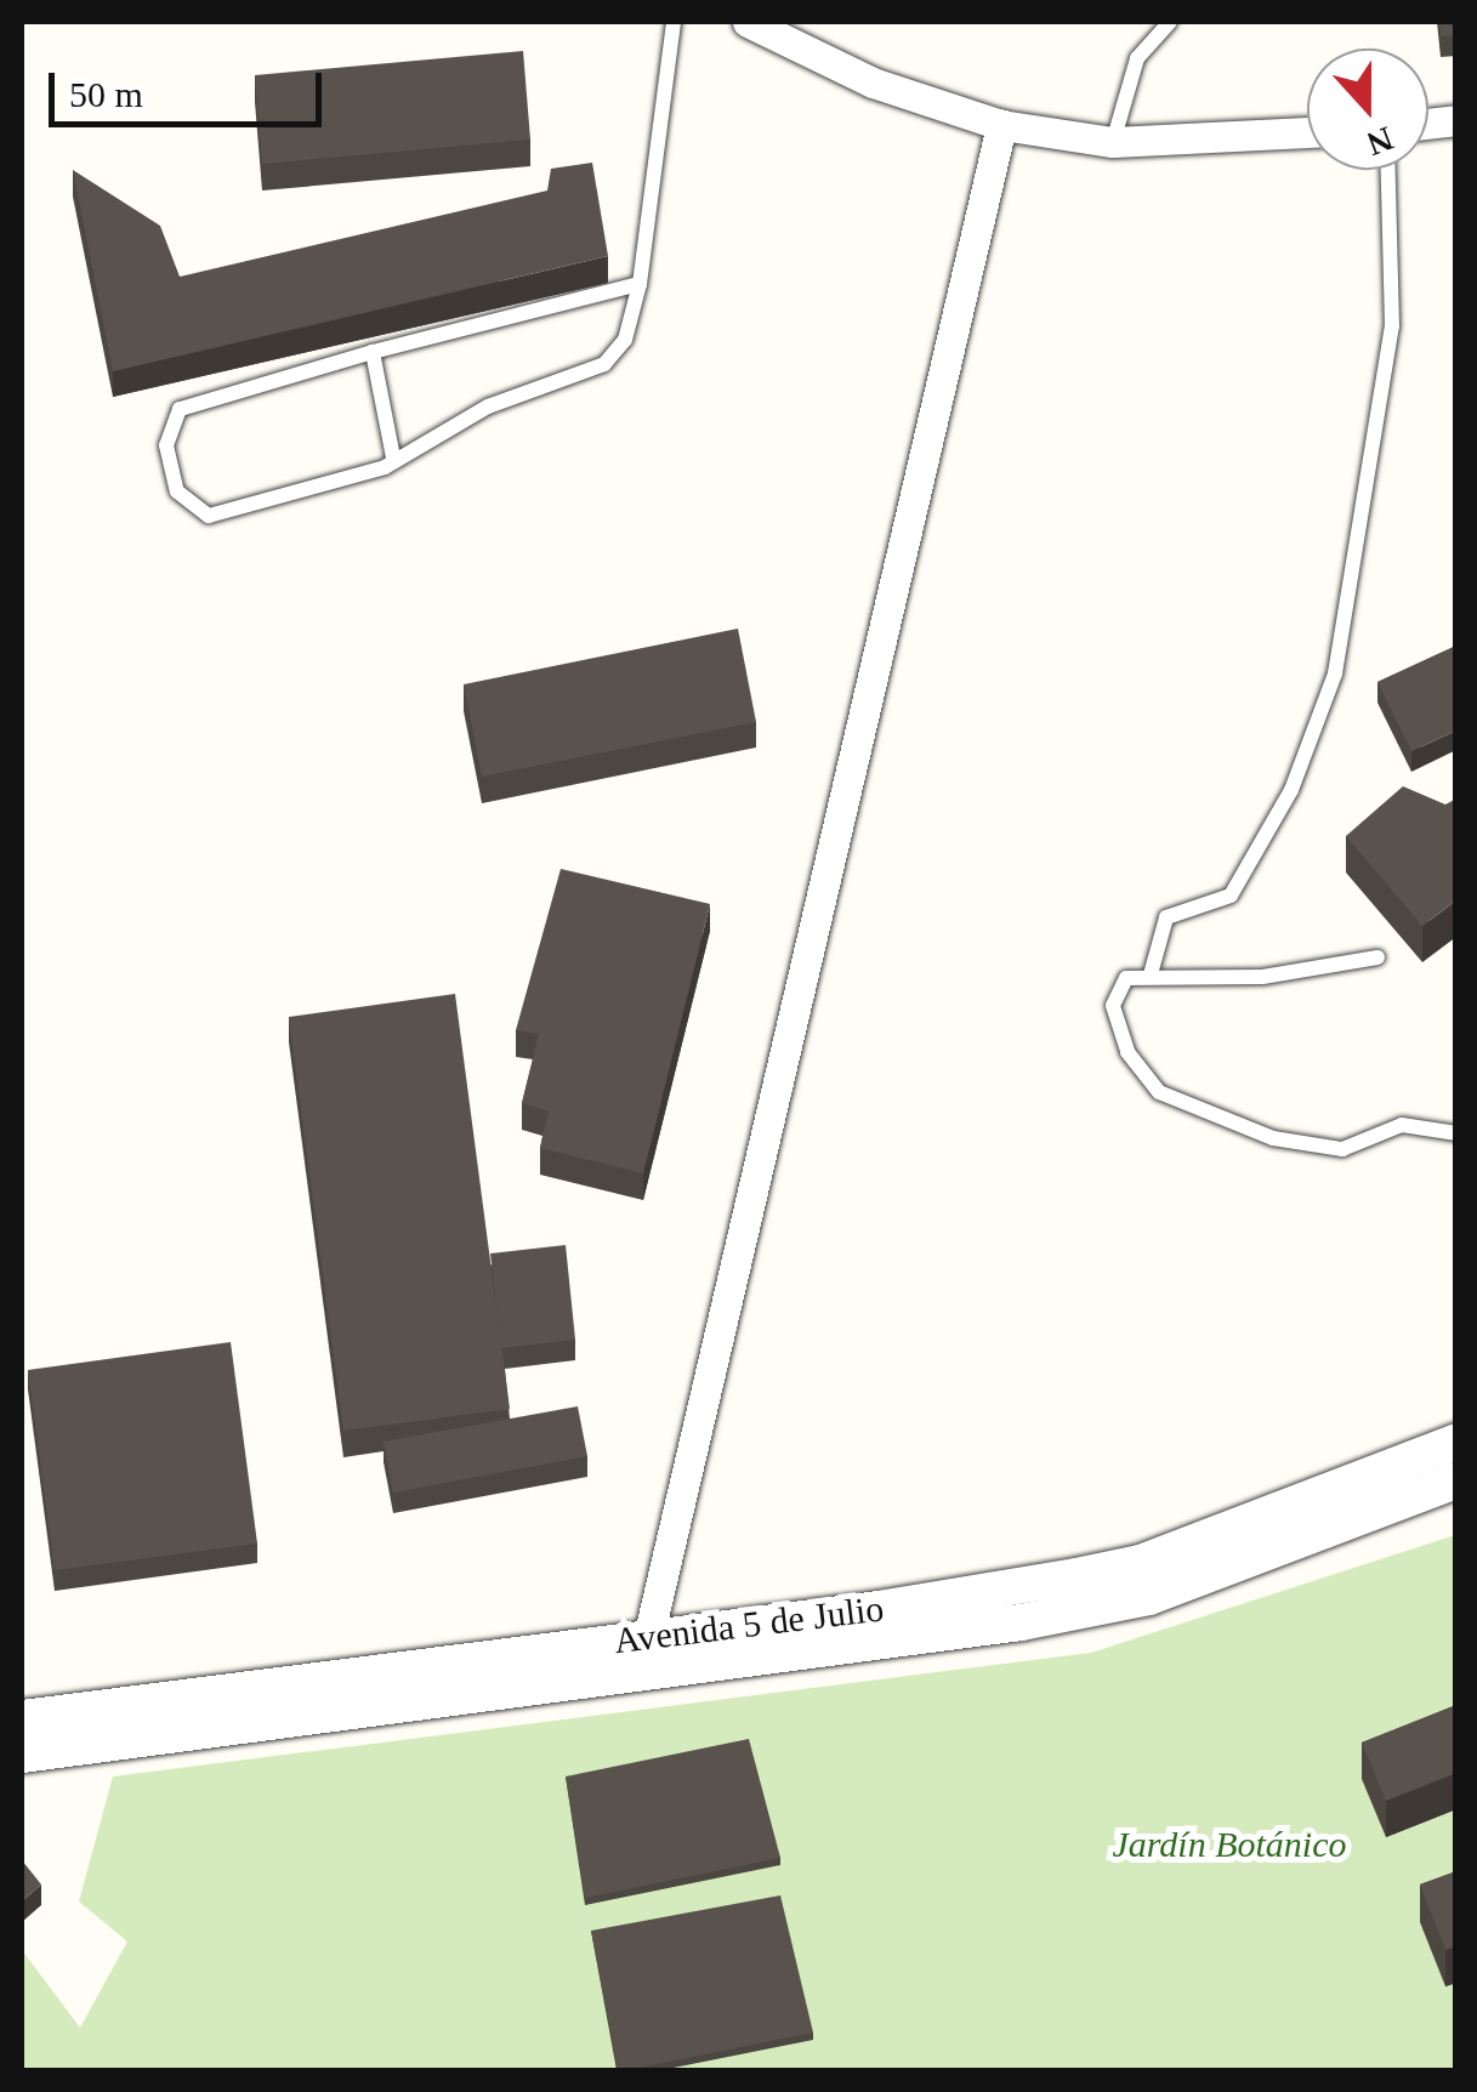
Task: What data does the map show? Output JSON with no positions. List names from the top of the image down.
{
  "streets": {
    "street": ["Avenida 5 de Julio"]
  },
  "parks": ["Jardín Botánico"],
  "scale_bar": "50 m",
  "north": "bottom"
}
